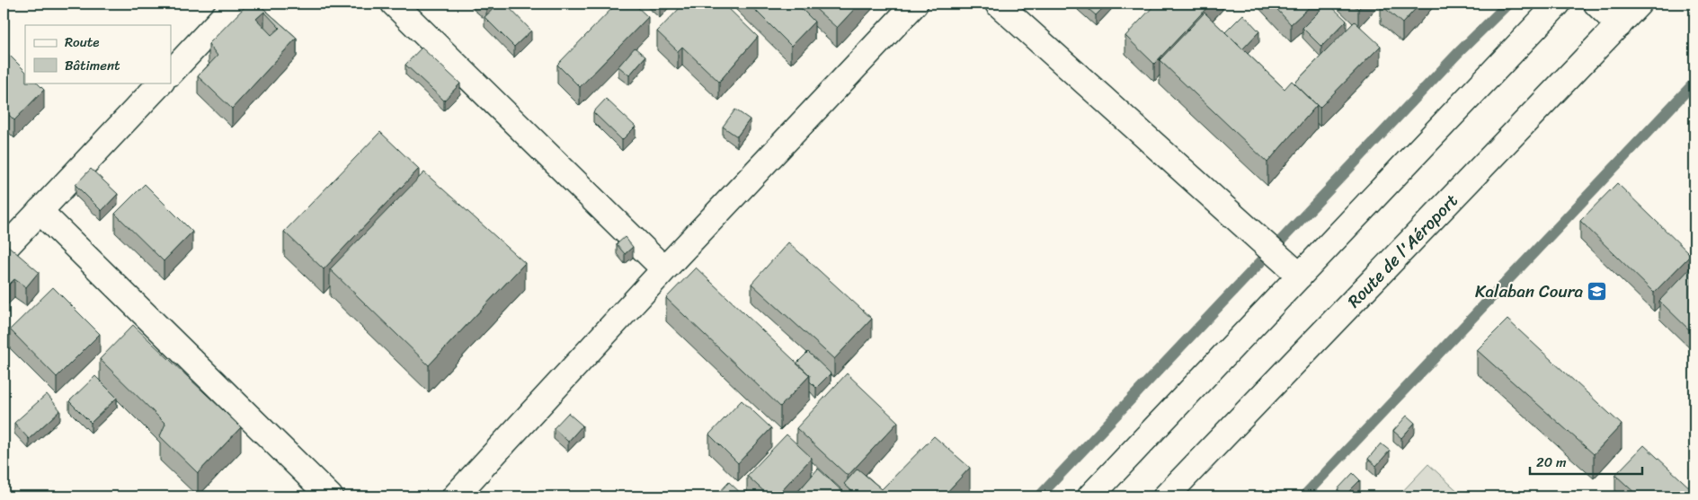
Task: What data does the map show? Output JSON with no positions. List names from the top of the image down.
{
  "streets": {
    "main road": ["Route de l'Aéroport"]
  },
  "places": {
    "school or university": ["Kalaban Coura"]
  },
  "legend": ["Route", "Bâtiment"],
  "scale_bar": "20 m"
}
